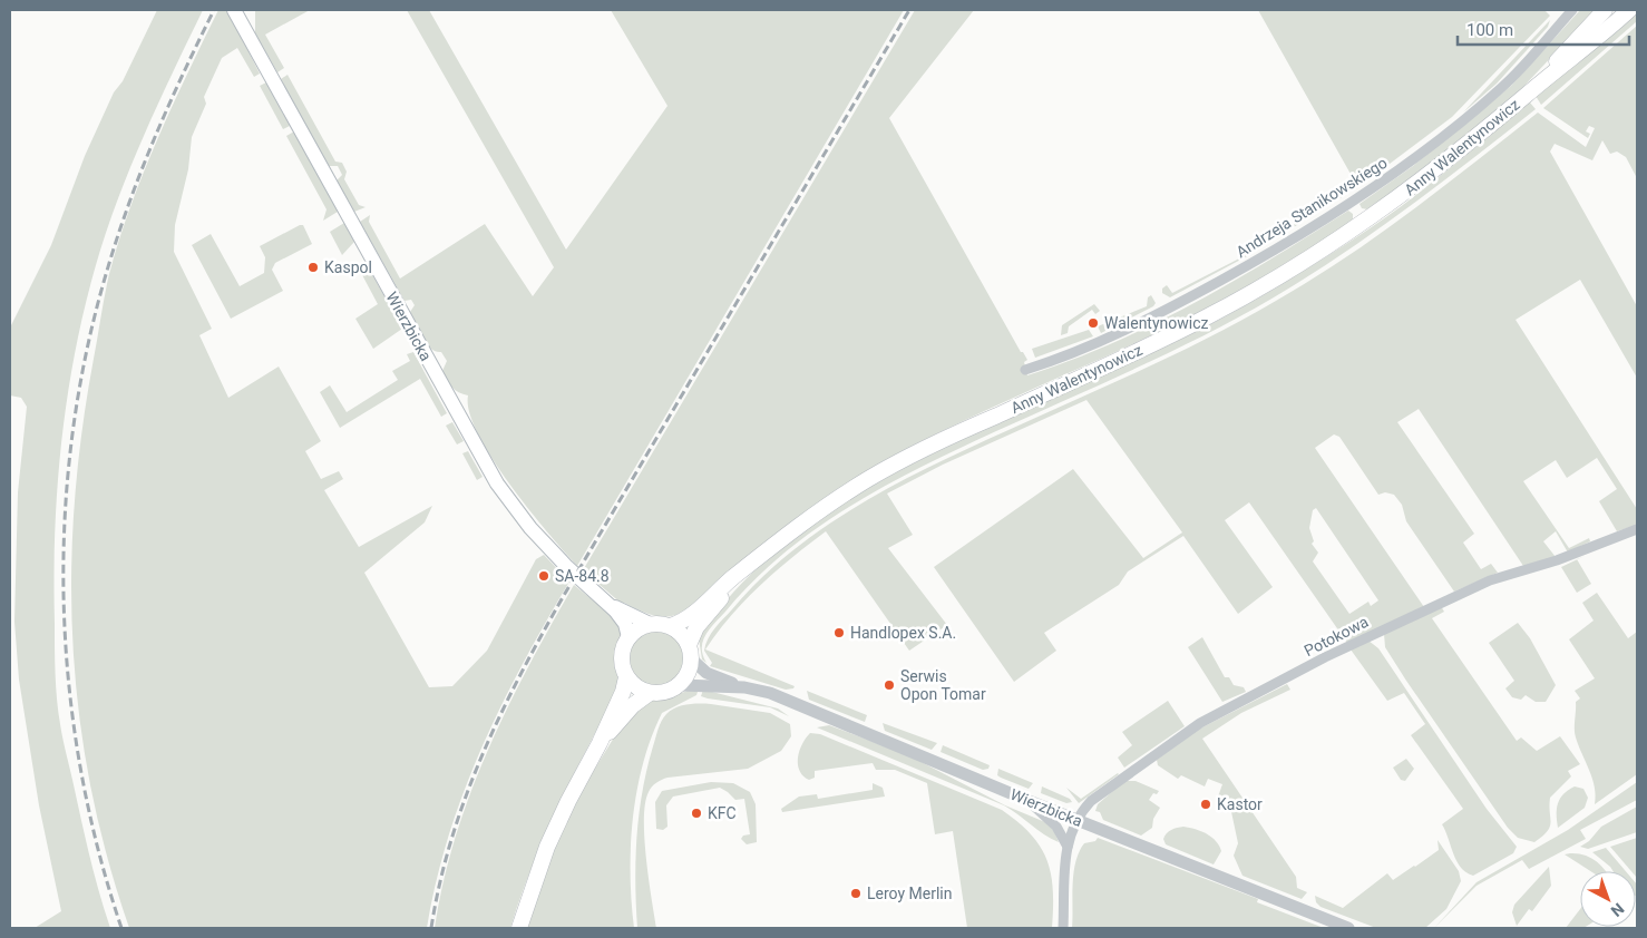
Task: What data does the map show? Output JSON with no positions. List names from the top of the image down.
{
  "streets": {
    "main road": ["Anny Walentynowicz", "Wierzbicka"],
    "street": ["Andrzeja Stanikowskiego", "Potokowa"]
  },
  "crossings": [
    ["Anny Walentynowicz", "Wierzbicka"],
    ["Wierzbicka", "Potokowa"]
  ],
  "places": [
    "Kaspol",
    "Walentynowicz",
    "SA-84.8",
    "Handlopex S.A.",
    "Serwis Opon Tomar",
    "Kastor",
    "KFC",
    "Leroy Merlin"
  ],
  "scale_bar": "100 m",
  "north": "bottom right"
}
